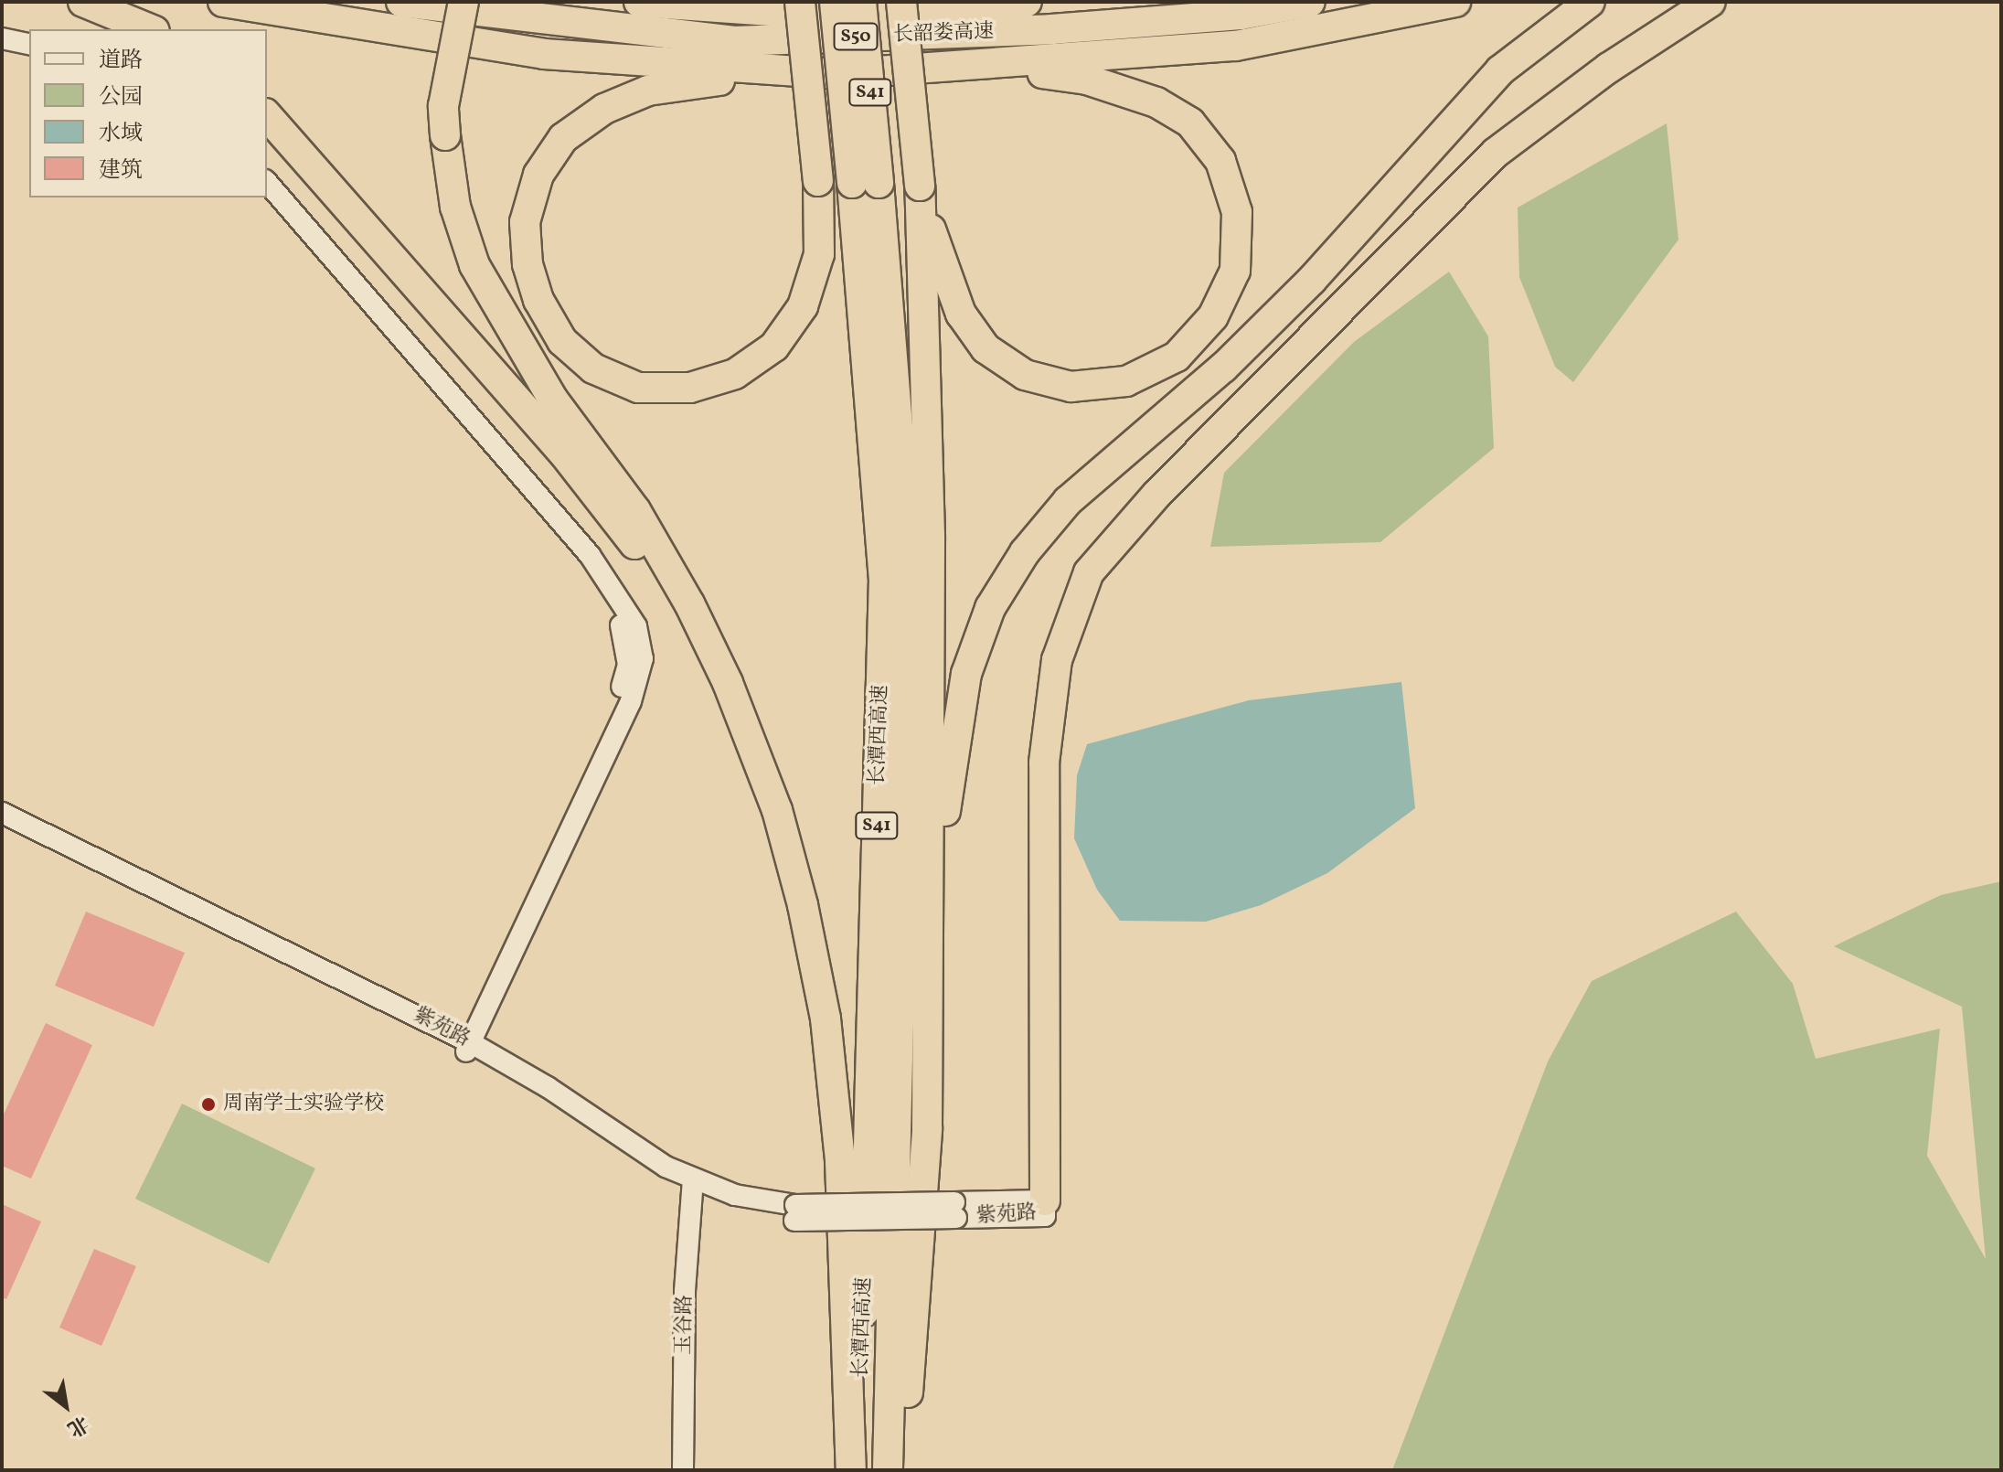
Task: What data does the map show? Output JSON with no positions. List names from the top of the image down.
{
  "streets": {
    "highway": [
      "长韶娄高速",
      "S50",
      "S41",
      "长潭西高速"
    ],
    "street": ["紫苑路", "玉谷路"]
  },
  "crossings": [
    ["紫苑路", "玉谷路"]
  ],
  "places": ["周南学士实验学校"],
  "legend": [
    "道路",
    "公园",
    "水域",
    "建筑"
  ],
  "north": "bottom right"
}
